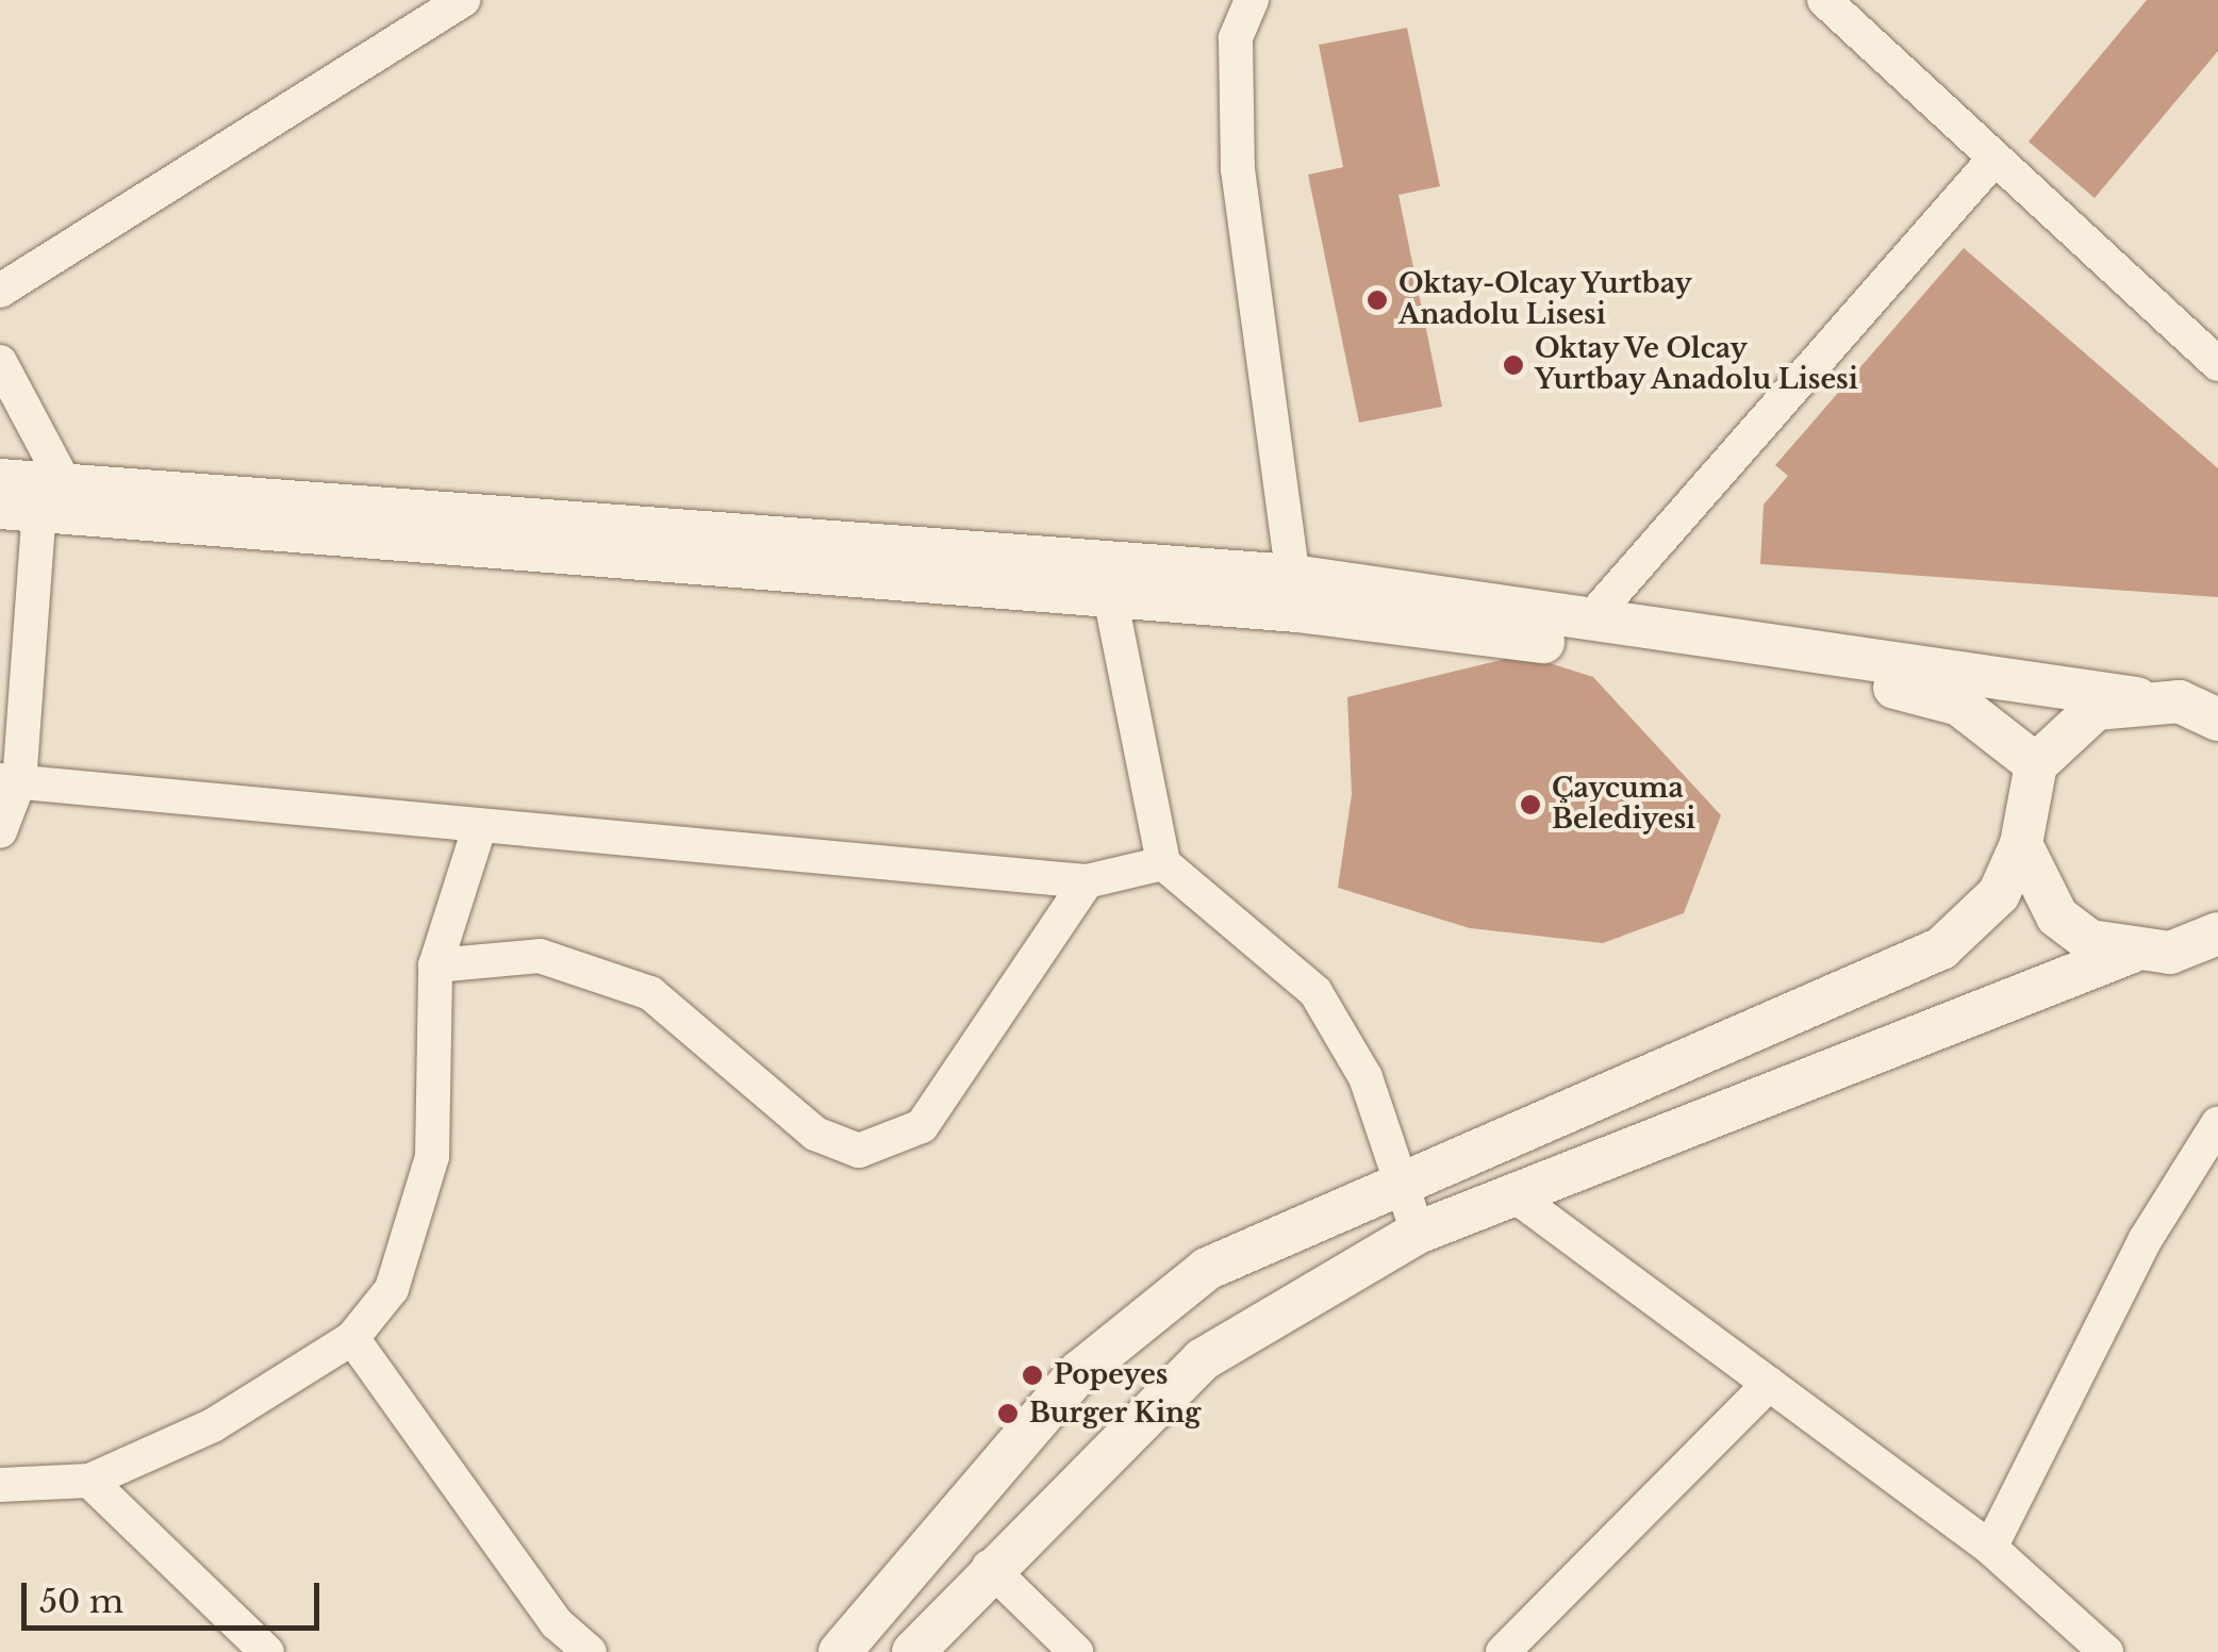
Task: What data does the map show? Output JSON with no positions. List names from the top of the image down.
{
  "places": [
    "Oktay-Olcay Yurtbay Anadolu Lisesi",
    "Oktay Ve Olcay Yurtbay Anadolu Lisesi",
    "Çaycuma Belediyesi",
    "Popeyes",
    "Burger King"
  ],
  "scale_bar": "50 m"
}
